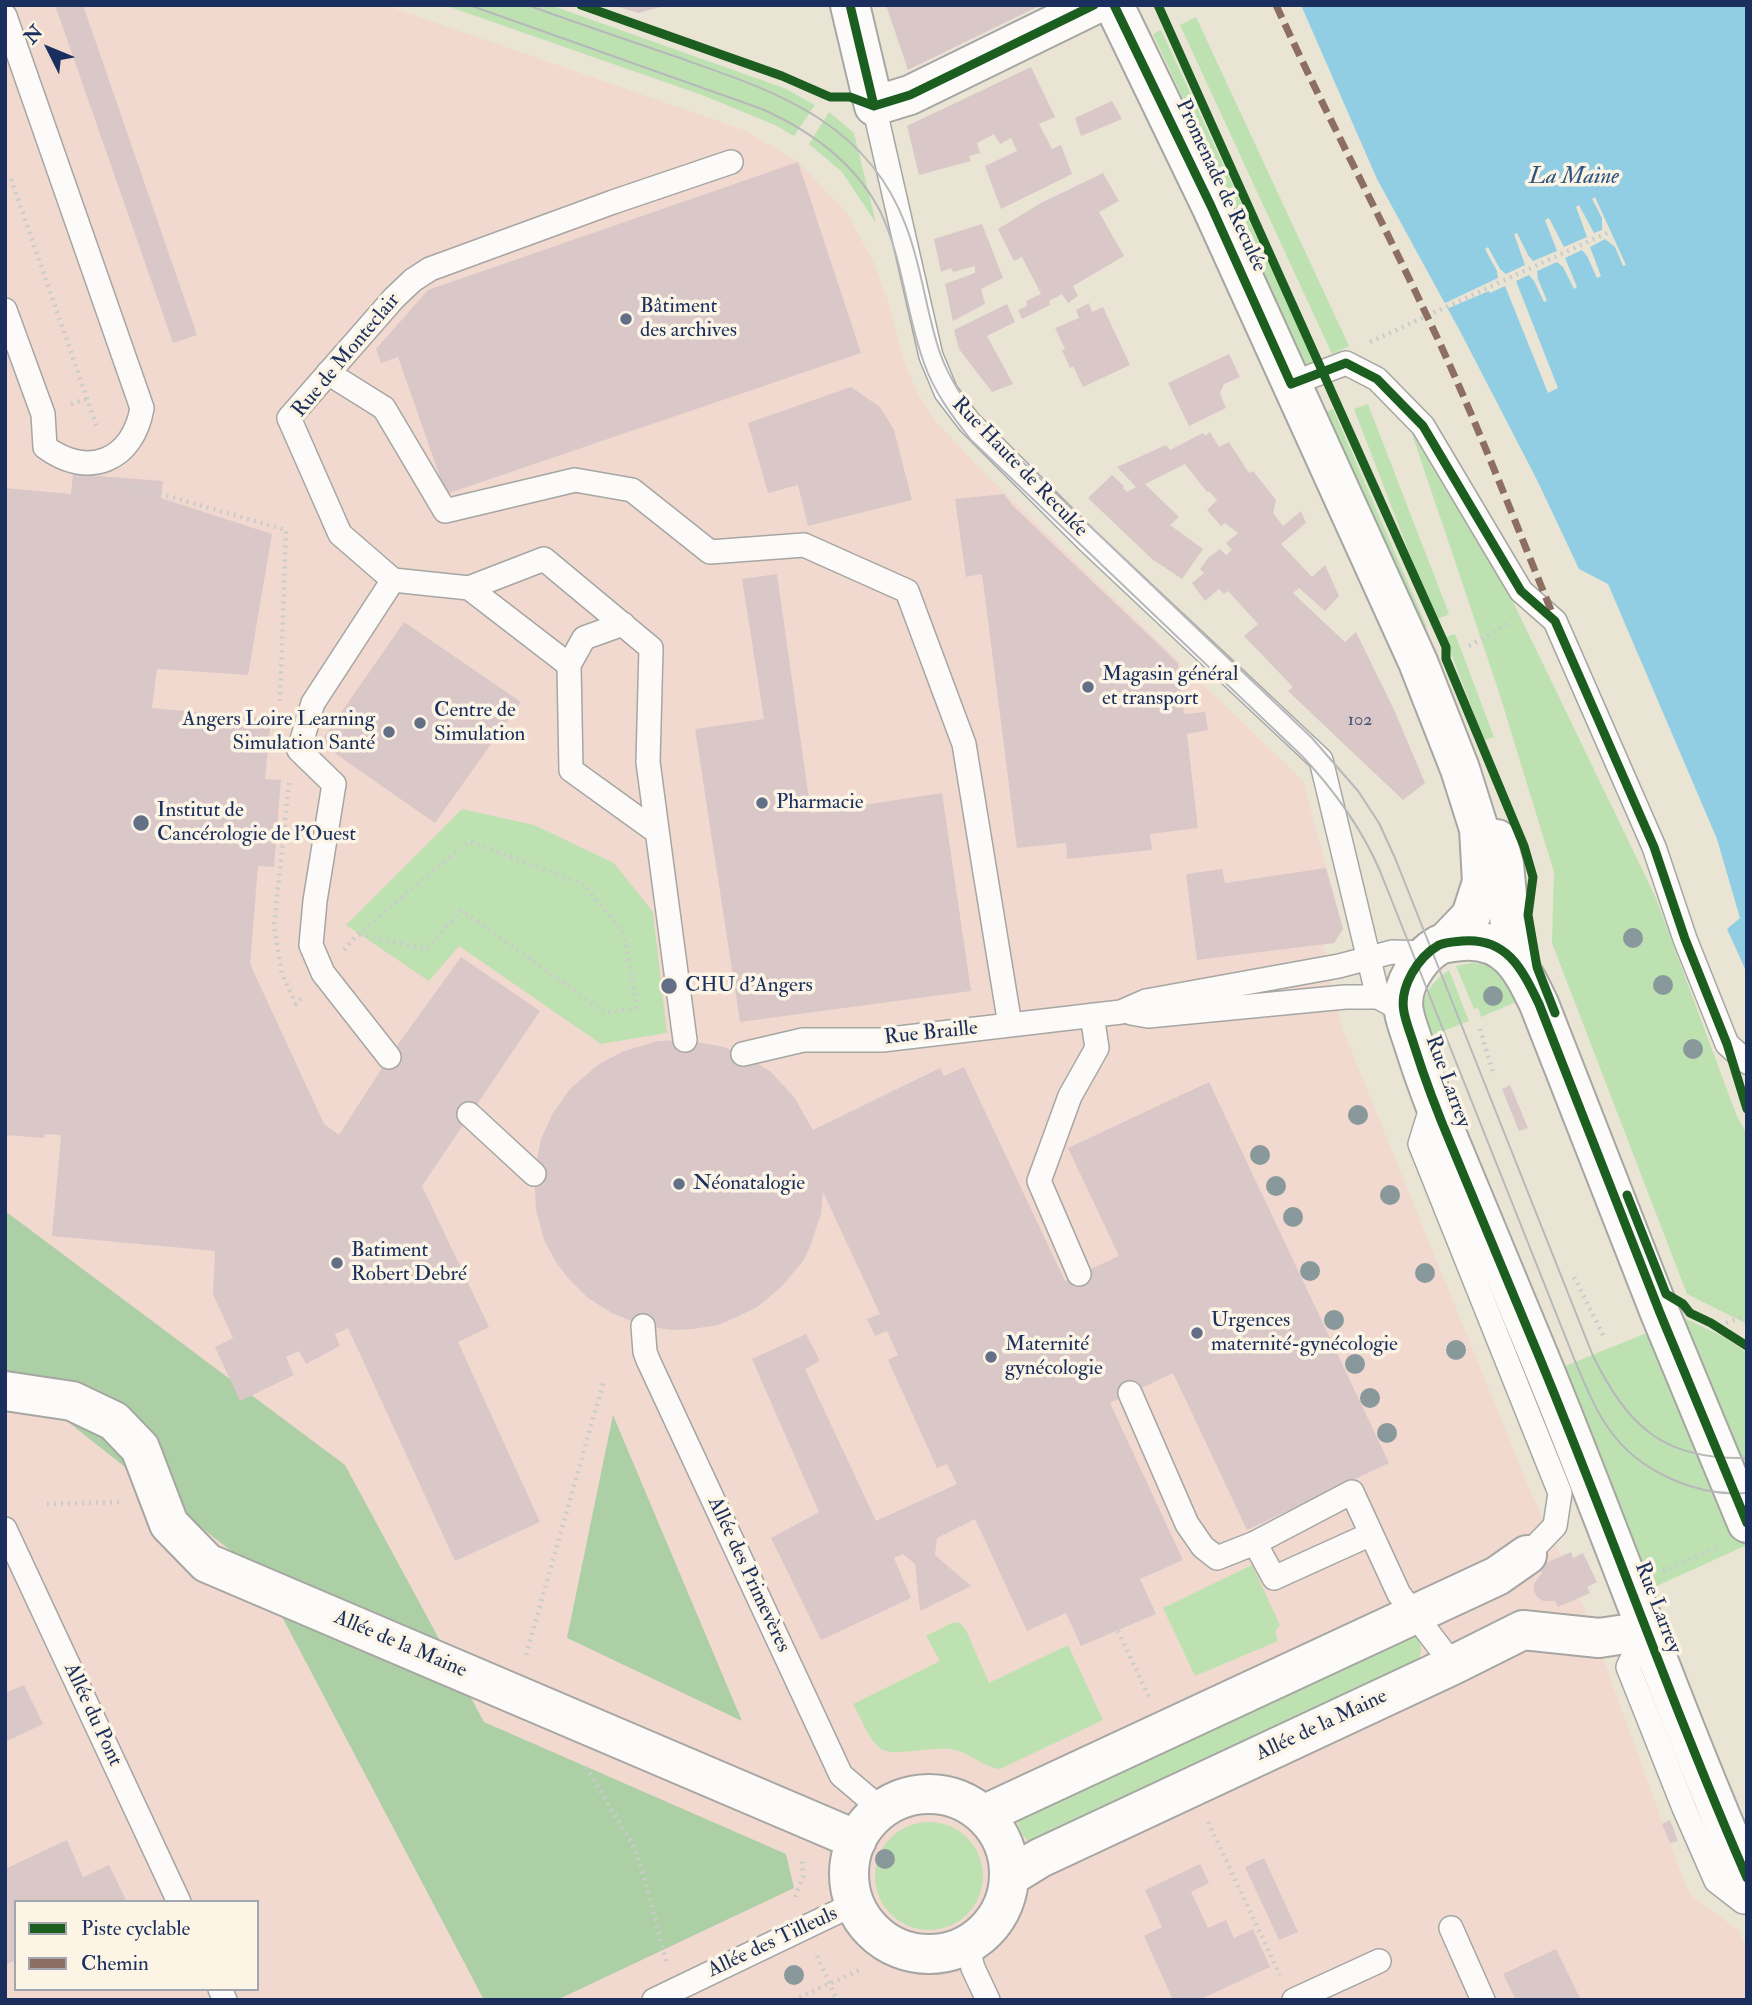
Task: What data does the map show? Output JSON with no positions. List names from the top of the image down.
{
  "streets": {
    "street": [
      "Promenade de Reculée",
      "Rue Haute de Reculée",
      "Rue Larrey",
      "Allée de la Maine"
    ],
    "lane": [
      "Rue de Monteclair",
      "Rue Braille",
      "Allée des Primevères",
      "Allée du Pont",
      "Allée des Tilleuls"
    ]
  },
  "crossings": [
    ["Promenade de Reculée", "Rue Braille"],
    ["Rue Haute de Reculée", "Rue Braille"],
    ["Rue Braille", "Rue Larrey"],
    ["Rue Larrey", "Allée de la Maine"],
    ["Allée des Primevères", "Allée de la Maine"],
    ["Allée des Primevères", "Allée des Tilleuls"],
    ["Allée de la Maine", "Allée des Tilleuls"]
  ],
  "water": ["La Maine"],
  "places": [
    "Bâtiment des archives",
    "Magasin général et transport",
    "Centre de Simulation",
    "Angers Loire Learning Simulation Santé",
    "Pharmacie",
    "Institut de Cancérologie de l'Ouest",
    "CHU d'Angers",
    "Néonatalogie",
    "Batiment Robert Debré",
    "Urgences maternité-gynécologie",
    "Maternité gynécologie"
  ],
  "house_numbers": ["102"],
  "legend": ["Piste cyclable", "Chemin"],
  "north": "top left"
}
